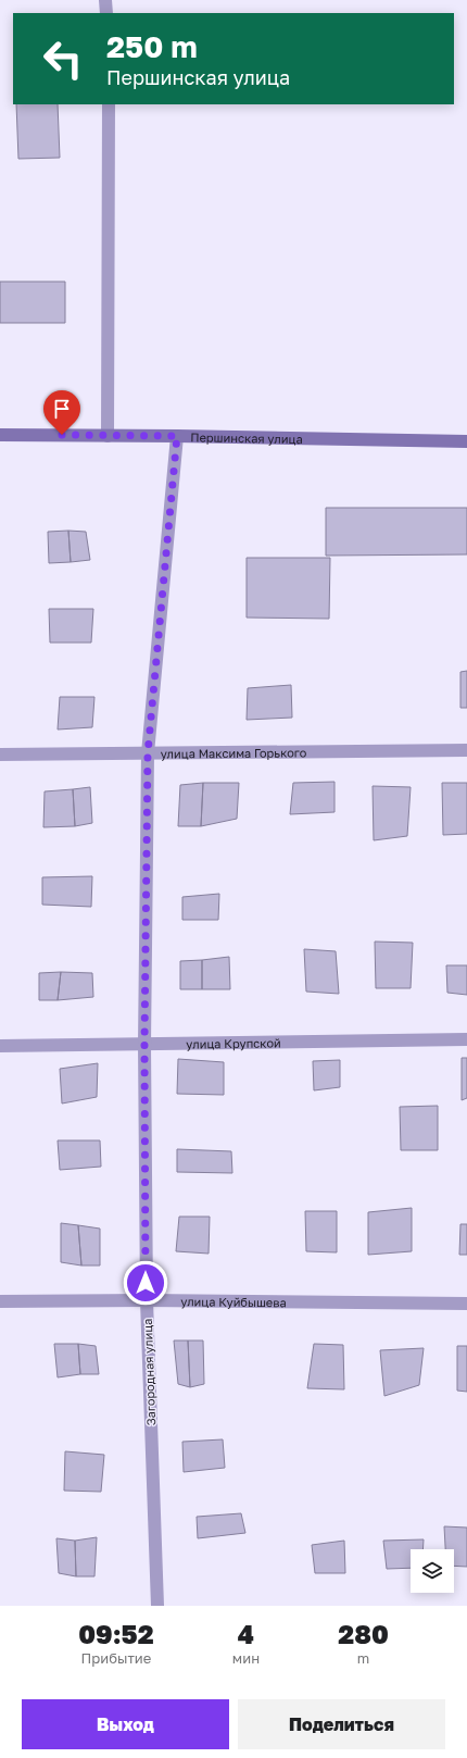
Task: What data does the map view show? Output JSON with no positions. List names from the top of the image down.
{
  "streets": {
    "street": [
      "Першинская улица",
      "улица Максима Горького",
      "улица Крупской",
      "улица Куйбышева",
      "Загородная улица"
    ]
  },
  "crossings": [
    ["Першинская улица", "Загородная улица"],
    ["улица Максима Горького", "Загородная улица"],
    ["улица Крупской", "Загородная улица"],
    ["улица Куйбышева", "Загородная улица"]
  ],
  "page": {
    "turn": ["250 m", "Першинская улица"],
    "eta": [
      "09:52",
      "Прибытие",
      "4",
      "мин",
      "280",
      "m"
    ],
    "buttons": ["Выход", "Поделиться"]
  }
}
